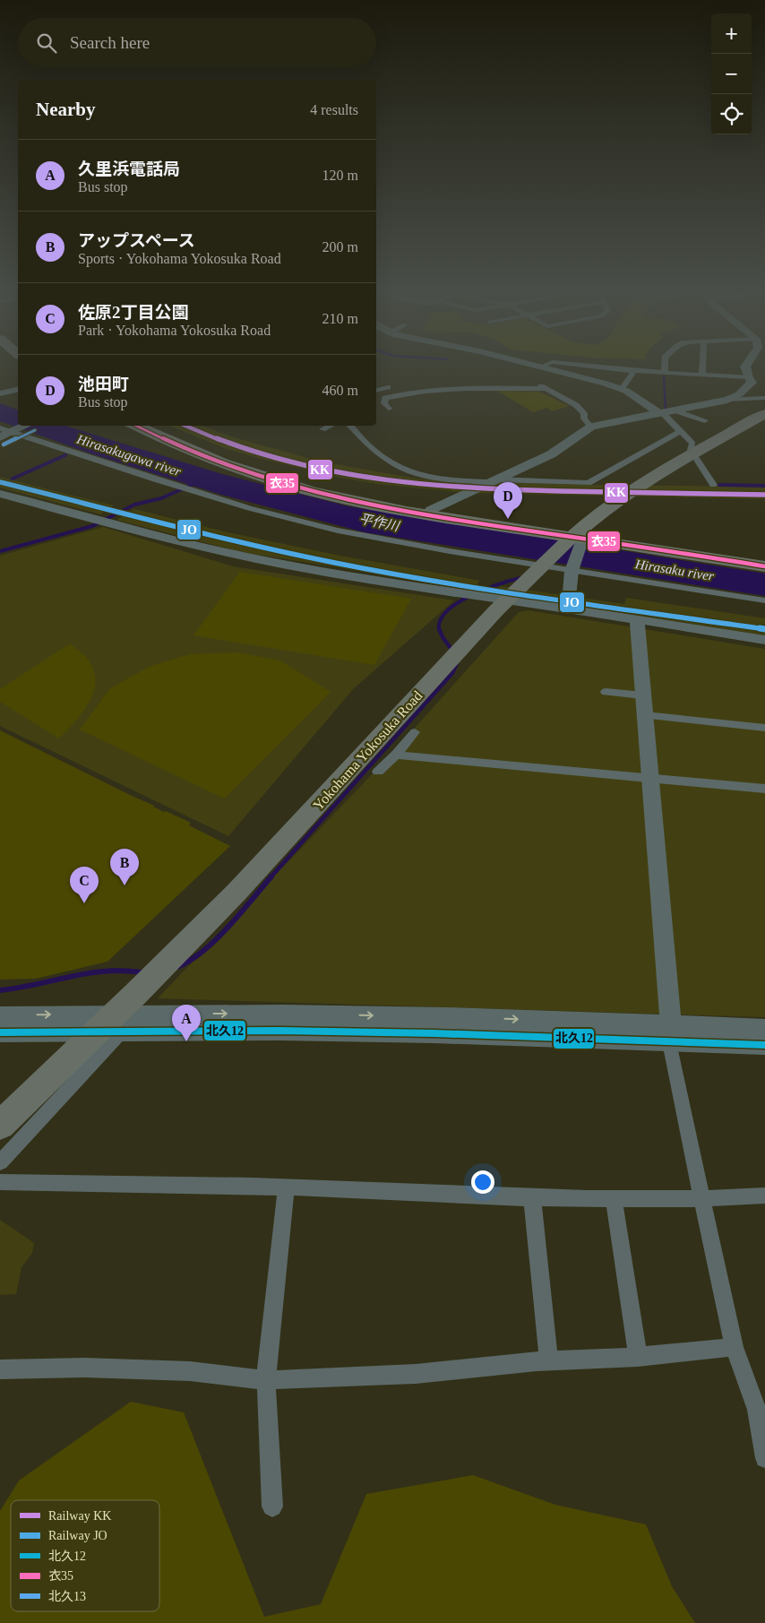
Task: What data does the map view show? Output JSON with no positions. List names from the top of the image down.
{
  "streets": {
    "highway": ["Yokohama Yokosuka Road"]
  },
  "water": ["Hirasakugawa river", "平作川", "Hirasaku river"],
  "lines": [
    "rail line KK",
    "transit line 衣35",
    "transit line 北久13",
    "rail line JO",
    "transit line 北久12"
  ],
  "legend": [
    "Railway KK",
    "Railway JO",
    "北久12",
    "衣35",
    "北久13"
  ],
  "page": {
    "map_buttons": ["+", "−"],
    "search": "Search here",
    "heading": ["Nearby", "4 results"],
    "list": [
      {
        "mark": "A",
        "name": "久里浜電話局",
        "note": "Bus stop",
        "value": "120 m"
      },
      {
        "mark": "B",
        "name": "アップスペース",
        "note": "Sports · Yokohama Yokosuka Road",
        "value": "200 m"
      },
      {
        "mark": "C",
        "name": "佐原2丁目公園",
        "note": "Park · Yokohama Yokosuka Road",
        "value": "210 m"
      },
      {
        "mark": "D",
        "name": "池田町",
        "note": "Bus stop",
        "value": "460 m"
      }
    ],
    "pins": [
      "D",
      "B",
      "C",
      "A"
    ]
  }
}
